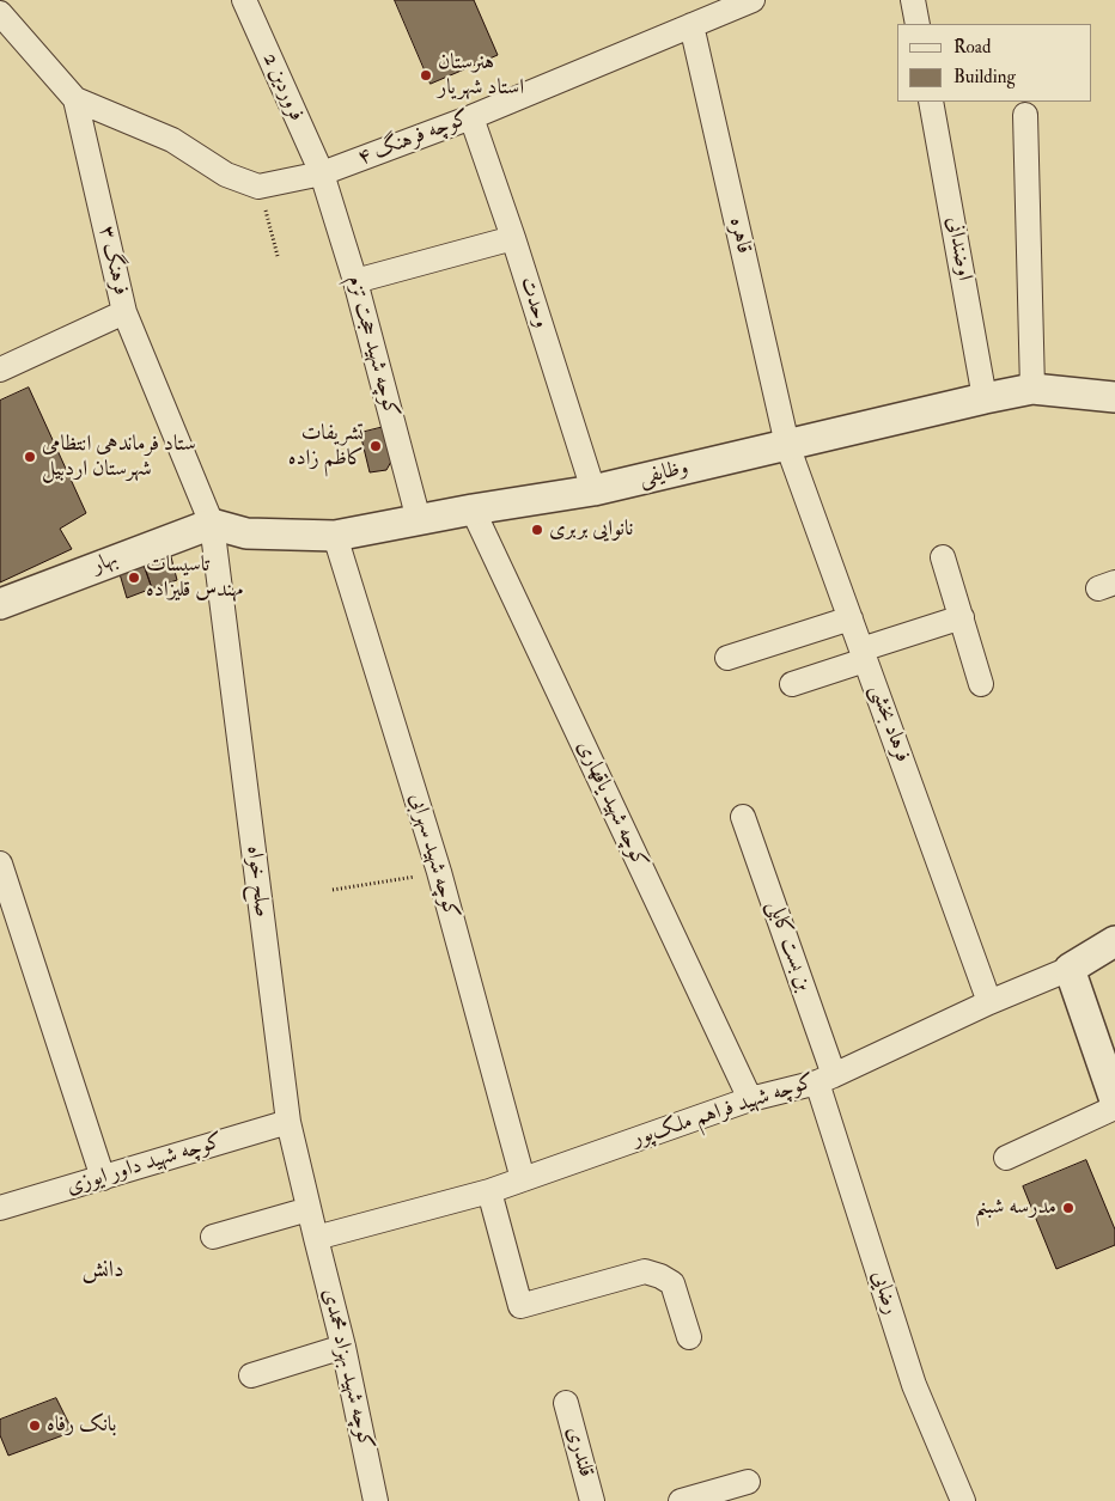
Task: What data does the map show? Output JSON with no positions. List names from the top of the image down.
{
  "streets": {
    "street": [
      "فروردین 2",
      "کوچه فرهنگ ۴",
      "قاهره",
      "اوضندانی",
      "فرهنگ ۳",
      "وحدت",
      "کوچه شهید حجت تزم",
      "وظایفی",
      "بهار",
      "فرهاد بخشی",
      "کوچه شهید یاقهاری",
      "کوچه شهید سهرابی",
      "صلح خواه",
      "بن بست کابلی",
      "کوچه شهید فراهم ملک‌پور",
      "کوچه شهید داور ایوزی",
      "رضایی",
      "کوچه شهید بهزاد محمدی",
      "قلندری"
    ]
  },
  "crossings": [
    ["فروردین 2", "کوچه فرهنگ ۴"],
    ["فروردین 2", "کوچه شهید حجت تزم"],
    ["کوچه فرهنگ ۴", "قاهره"],
    ["کوچه فرهنگ ۴", "وحدت"],
    ["کوچه فرهنگ ۴", "کوچه شهید حجت تزم"],
    ["قاهره", "وظایفی"],
    ["قاهره", "فرهاد بخشی"],
    ["اوضندانی", "وظایفی"],
    ["فرهنگ ۳", "وظایفی"],
    ["فرهنگ ۳", "بهار"],
    ["فرهنگ ۳", "صلح خواه"],
    ["وحدت", "وظایفی"],
    ["کوچه شهید حجت تزم", "وظایفی"],
    ["وظایفی", "بهار"],
    ["وظایفی", "فرهاد بخشی"],
    ["وظایفی", "کوچه شهید یاقهاری"],
    ["وظایفی", "کوچه شهید سهرابی"],
    ["وظایفی", "صلح خواه"],
    ["بهار", "صلح خواه"],
    ["فرهاد بخشی", "کوچه شهید فراهم ملک‌پور"],
    ["کوچه شهید یاقهاری", "کوچه شهید فراهم ملک‌پور"],
    ["کوچه شهید سهرابی", "کوچه شهید فراهم ملک‌پور"],
    ["صلح خواه", "کوچه شهید فراهم ملک‌پور"],
    ["صلح خواه", "کوچه شهید داور ایوزی"],
    ["صلح خواه", "کوچه شهید بهزاد محمدی"],
    ["بن بست کابلی", "کوچه شهید فراهم ملک‌پور"],
    ["بن بست کابلی", "رضایی"],
    ["کوچه شهید فراهم ملک‌پور", "رضایی"],
    ["کوچه شهید فراهم ملک‌پور", "کوچه شهید بهزاد محمدی"]
  ],
  "districts": ["دانش"],
  "places": [
    "هنرستان استاد شهریار",
    "تشریفات کاظم زاده",
    "ستاد فرماندهی انتظامی شهرستان اردبیل",
    "نانوایی بربری",
    "تاسیسات مهندس قلیزاده",
    "مدرسه شبنم",
    "بانک رفاه"
  ],
  "legend": ["Road", "Building"]
}
